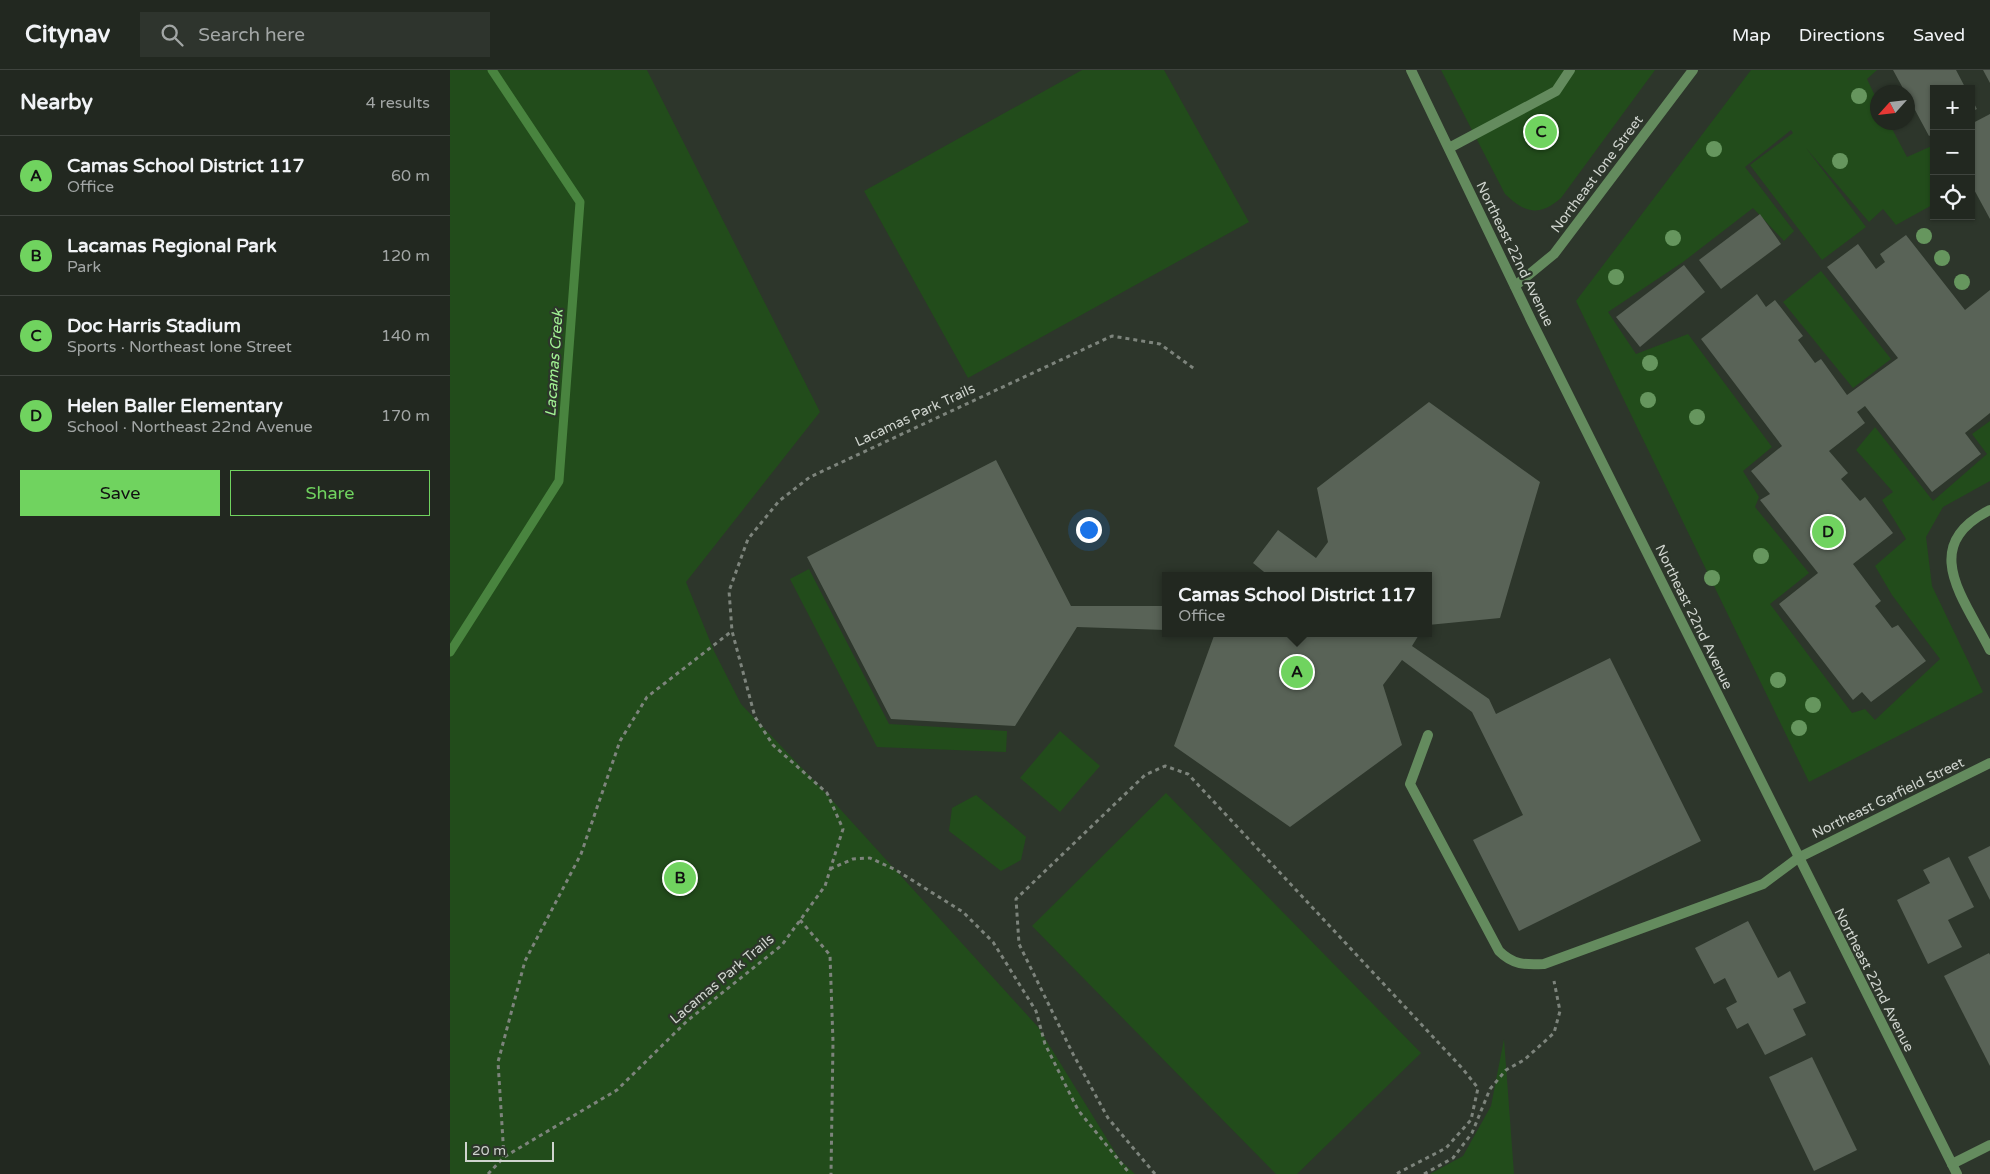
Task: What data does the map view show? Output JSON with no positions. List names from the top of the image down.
{
  "streets": {
    "street": ["Northeast Ione Street", "Northeast 22nd Avenue", "Northeast Garfield Street"],
    "path": ["Lacamas Park Trails"]
  },
  "crossings": [
    ["Northeast Ione Street", "Northeast 22nd Avenue"],
    ["Northeast 22nd Avenue", "Northeast Garfield Street"]
  ],
  "water": ["Lacamas Creek"],
  "scale_bar": "20 m",
  "north": "bottom left",
  "page": {
    "header": "Citynav",
    "search": "Search here",
    "nav": ["Map", "Directions", "Saved"],
    "heading": ["Nearby", "4 results"],
    "map_buttons": ["+", "−"],
    "pins": [
      "C",
      "D",
      "A",
      "B"
    ],
    "list": [
      {
        "mark": "A",
        "name": "Camas School District 117",
        "note": "Office",
        "value": "60 m"
      },
      {
        "mark": "B",
        "name": "Lacamas Regional Park",
        "note": "Park",
        "value": "120 m"
      },
      {
        "mark": "C",
        "name": "Doc Harris Stadium",
        "note": "Sports · Northeast Ione Street",
        "value": "140 m"
      },
      {
        "mark": "D",
        "name": "Helen Baller Elementary",
        "note": "School · Northeast 22nd Avenue",
        "value": "170 m"
      }
    ],
    "buttons": ["Save", "Share"],
    "popup": ["Camas School District 117", "Office"],
    "scale": "20 m"
  }
}
